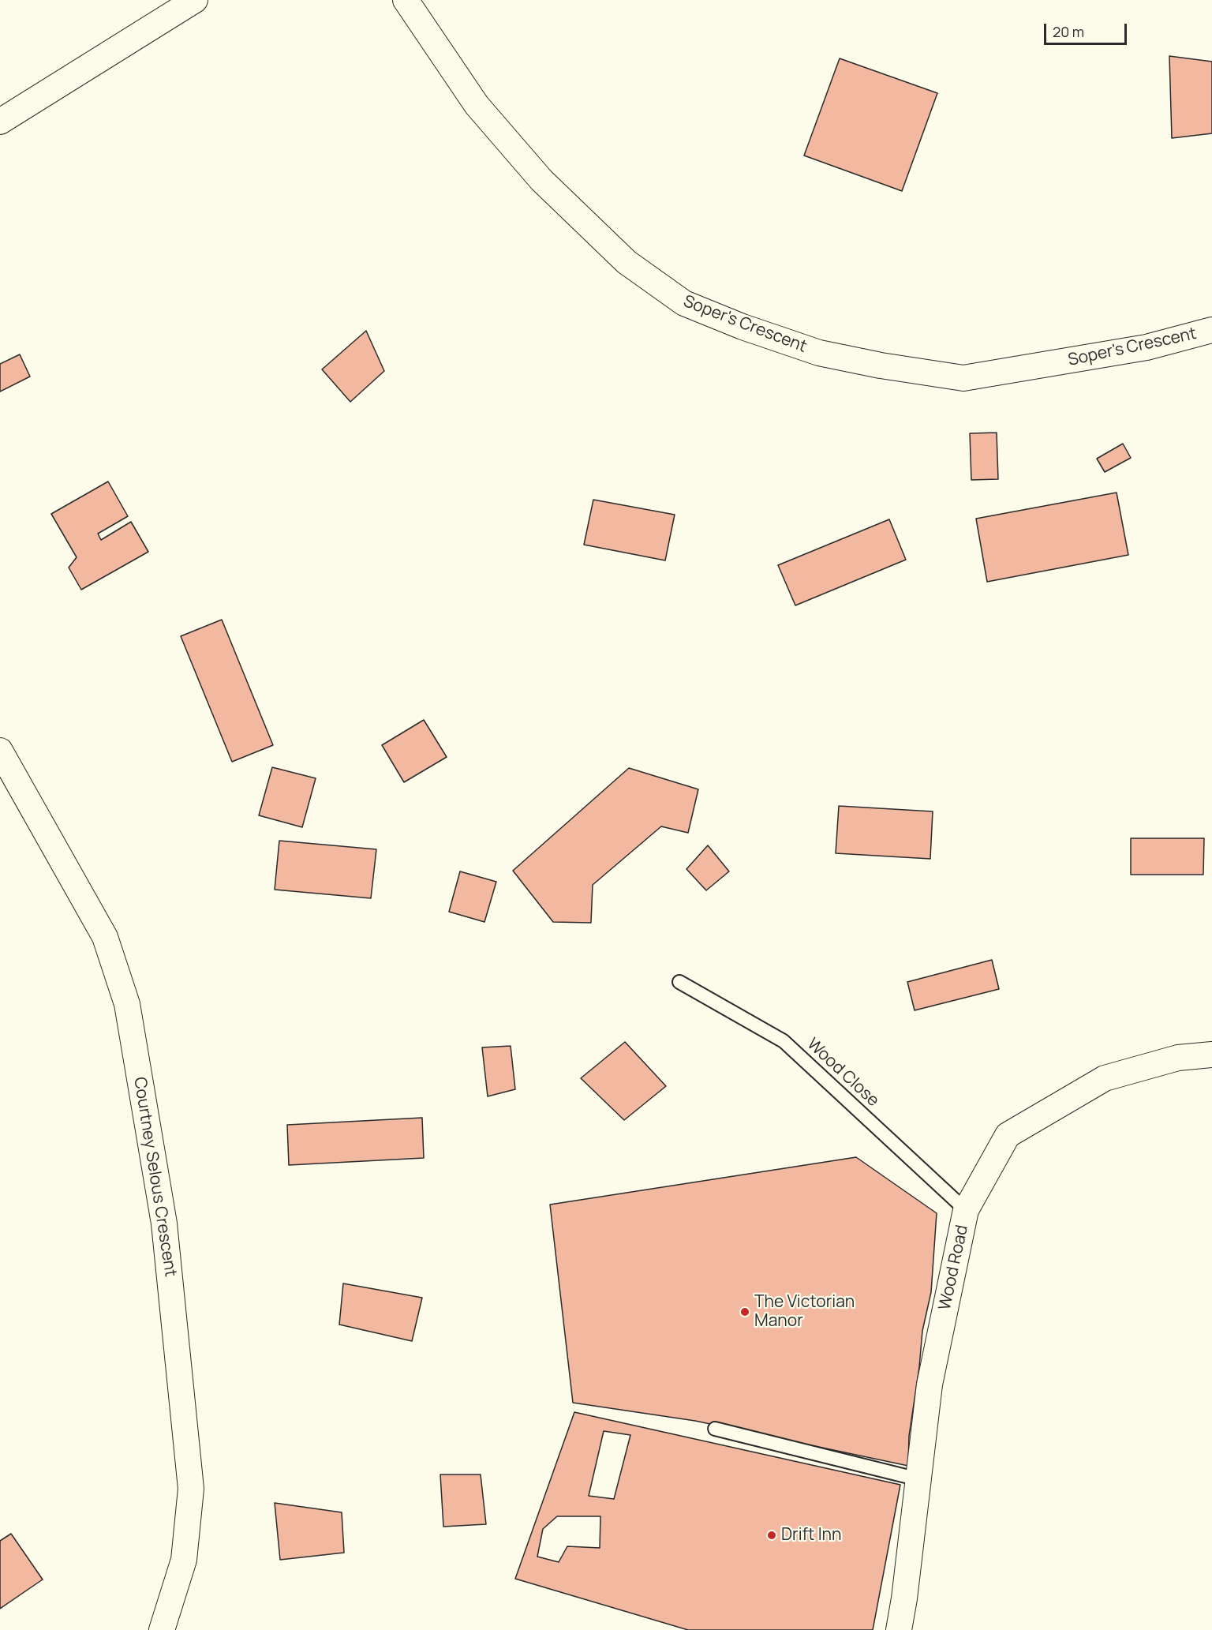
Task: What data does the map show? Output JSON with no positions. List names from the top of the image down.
{
  "streets": {
    "street": ["Soper's Crescent", "Courtney Selous Crescent", "Wood Road"],
    "lane": ["Wood Close"]
  },
  "crossings": [
    ["Wood Close", "Wood Road"]
  ],
  "places": ["The Victorian Manor", "Drift Inn"],
  "scale_bar": "20 m"
}
